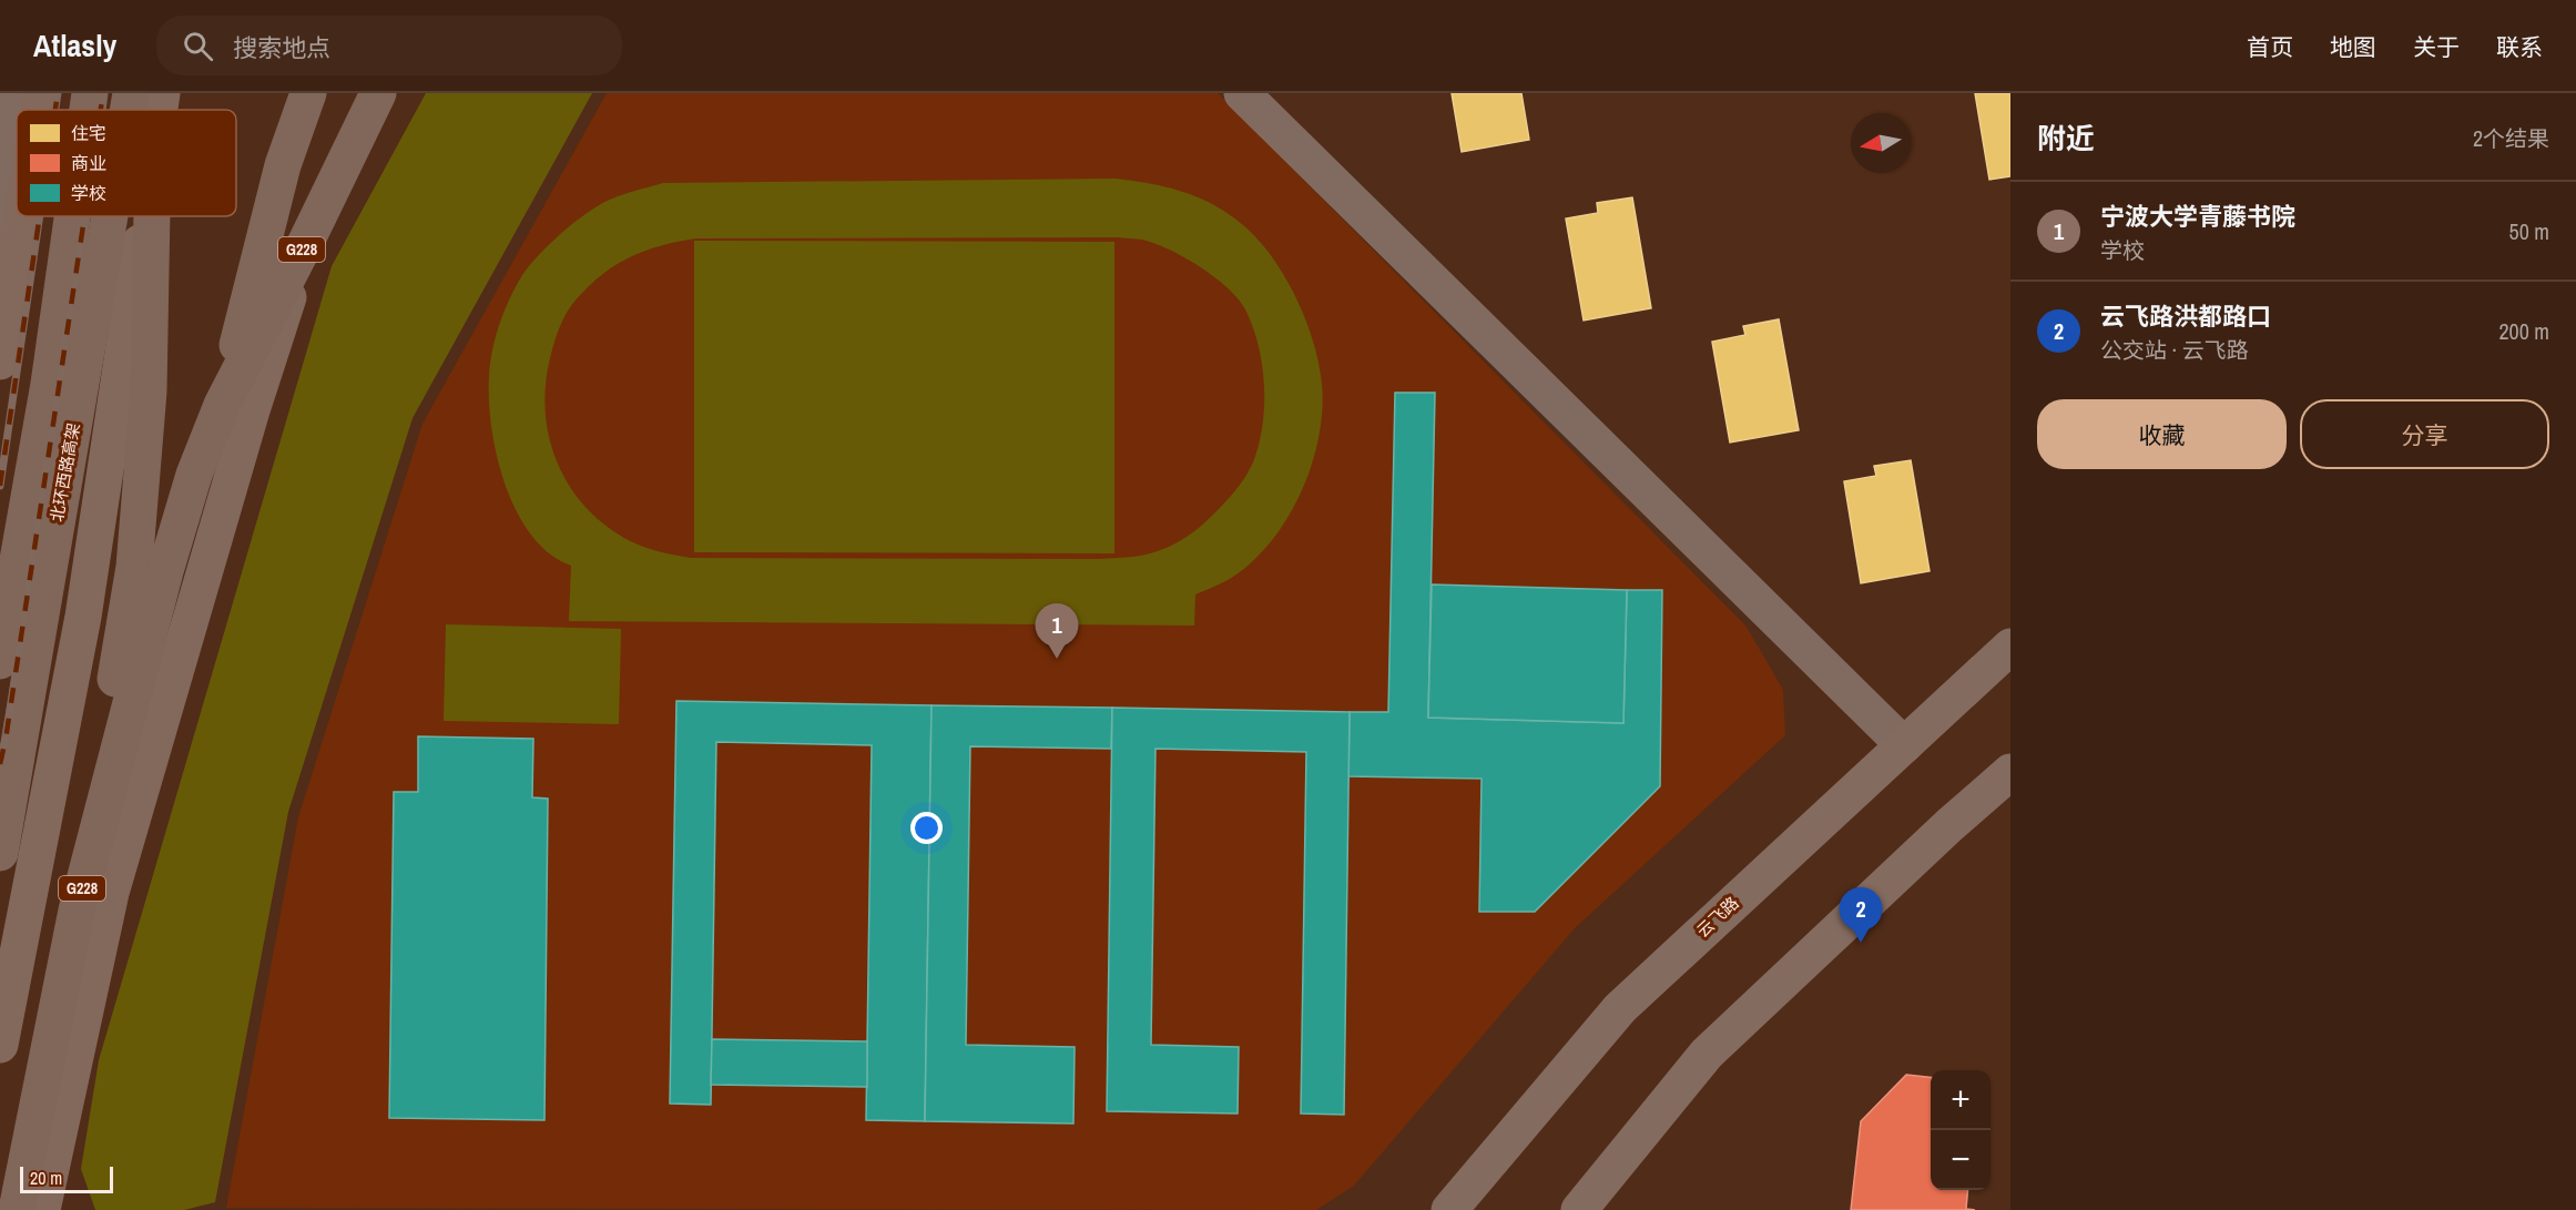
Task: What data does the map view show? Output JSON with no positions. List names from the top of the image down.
{
  "streets": {
    "highway": ["G228", "北环西路高架"],
    "main road": ["云飞路"]
  },
  "legend": ["住宅", "商业", "学校"],
  "scale_bar": "20 m",
  "north": "left",
  "page": {
    "header": "Atlasly",
    "search": "搜索地点",
    "nav": [
      "首页",
      "地图",
      "关于",
      "联系"
    ],
    "heading": ["附近", "2个结果"],
    "list": [
      {
        "mark": "1",
        "name": "宁波大学青藤书院",
        "note": "学校",
        "value": "50 m"
      },
      {
        "mark": "2",
        "name": "云飞路洪都路口",
        "note": "公交站 · 云飞路",
        "value": "200 m"
      }
    ],
    "buttons": ["收藏", "分享"],
    "pins": ["1", "2"],
    "map_buttons": ["+", "−"],
    "scale": "20 m"
  }
}
